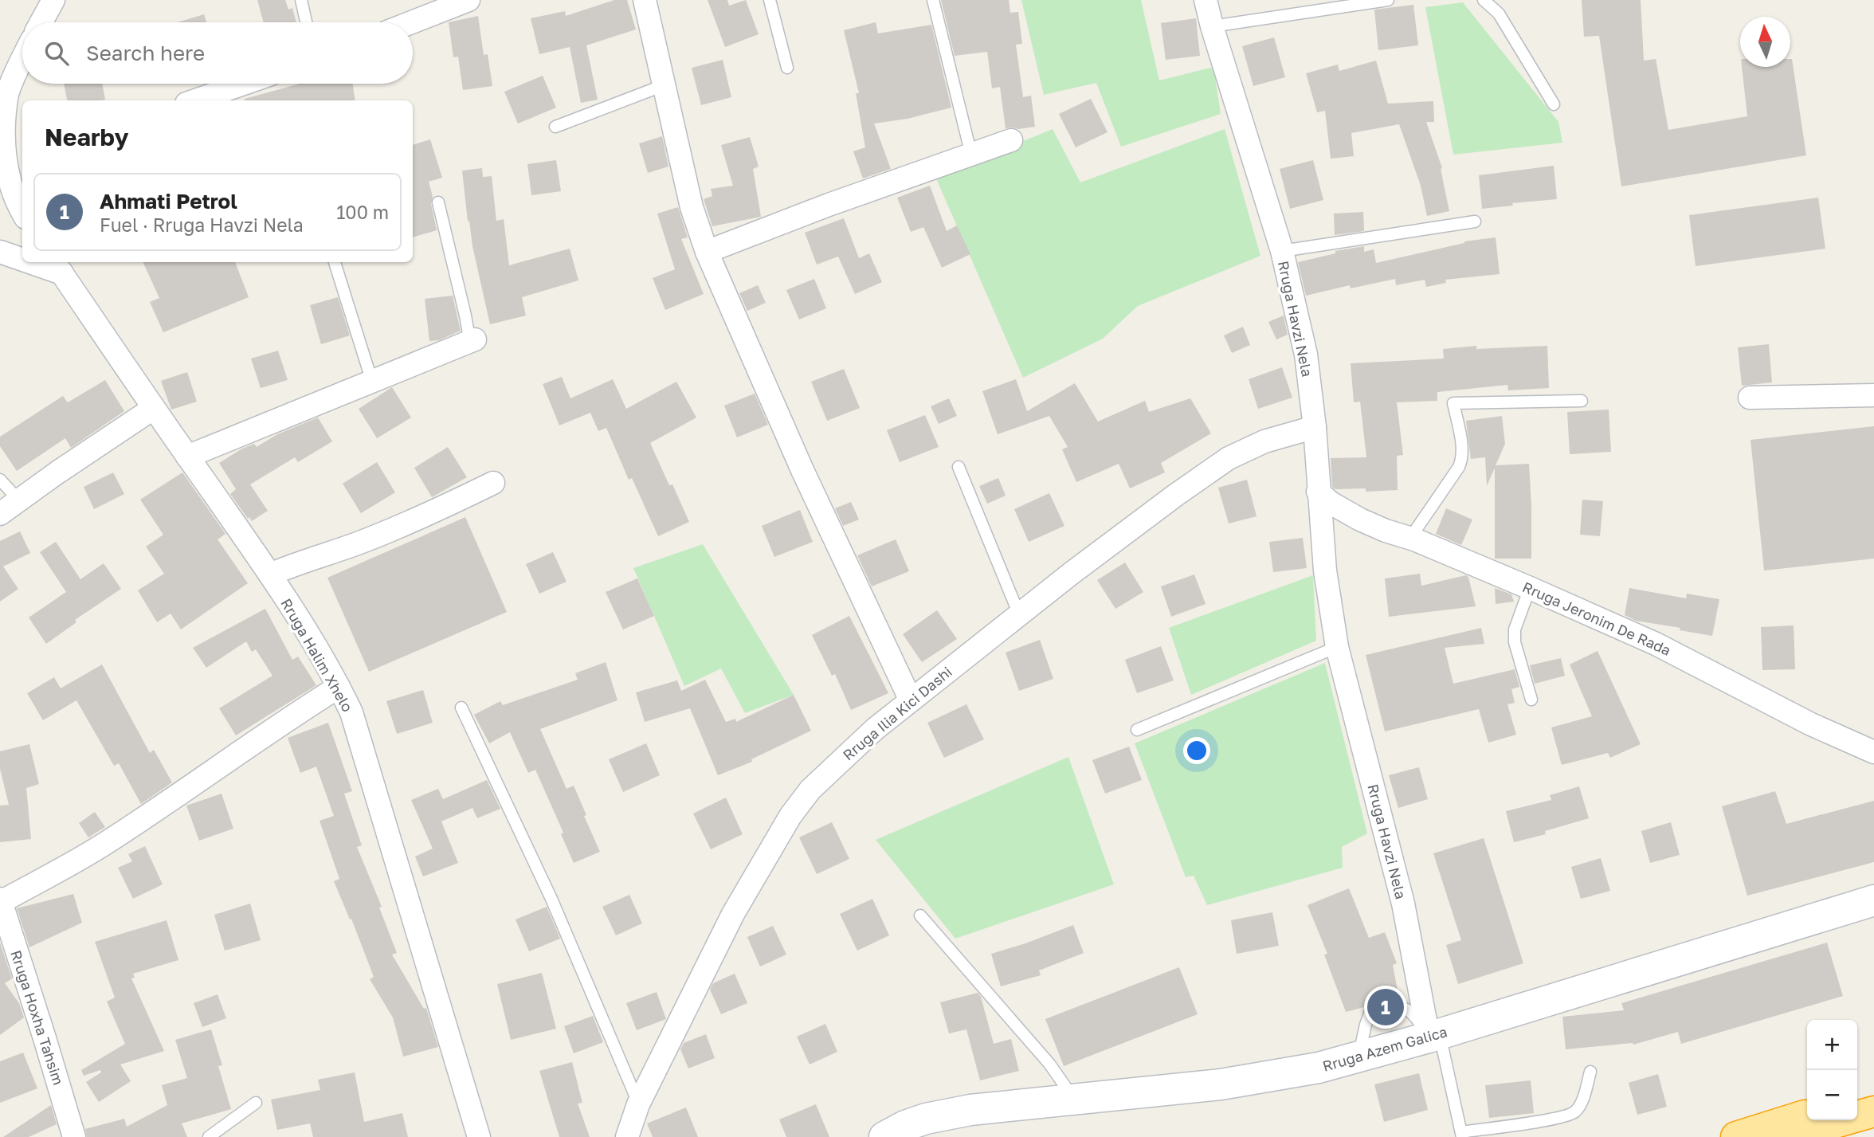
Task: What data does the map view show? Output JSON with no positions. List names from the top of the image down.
{
  "streets": {
    "main road": ["Rruga Azem Galica"],
    "street": [
      "Rruga Havzi Nela",
      "Rruga Jeronim De Rada",
      "Rruga Halim Xhelo",
      "Rruga Ilia Kici Dashi",
      "Rruga Hoxha Tahsim"
    ]
  },
  "crossings": [
    ["Rruga Havzi Nela", "Rruga Jeronim De Rada"],
    ["Rruga Havzi Nela", "Rruga Ilia Kici Dashi"],
    ["Rruga Havzi Nela", "Rruga Azem Galica"]
  ],
  "north": "top",
  "page": {
    "search": "Search here",
    "heading": "Nearby",
    "list": [
      {
        "mark": "1",
        "name": "Ahmati Petrol",
        "note": "Fuel · Rruga Havzi Nela",
        "value": "100 m"
      }
    ],
    "pins": "1",
    "map_buttons": ["+", "−"]
  }
}
